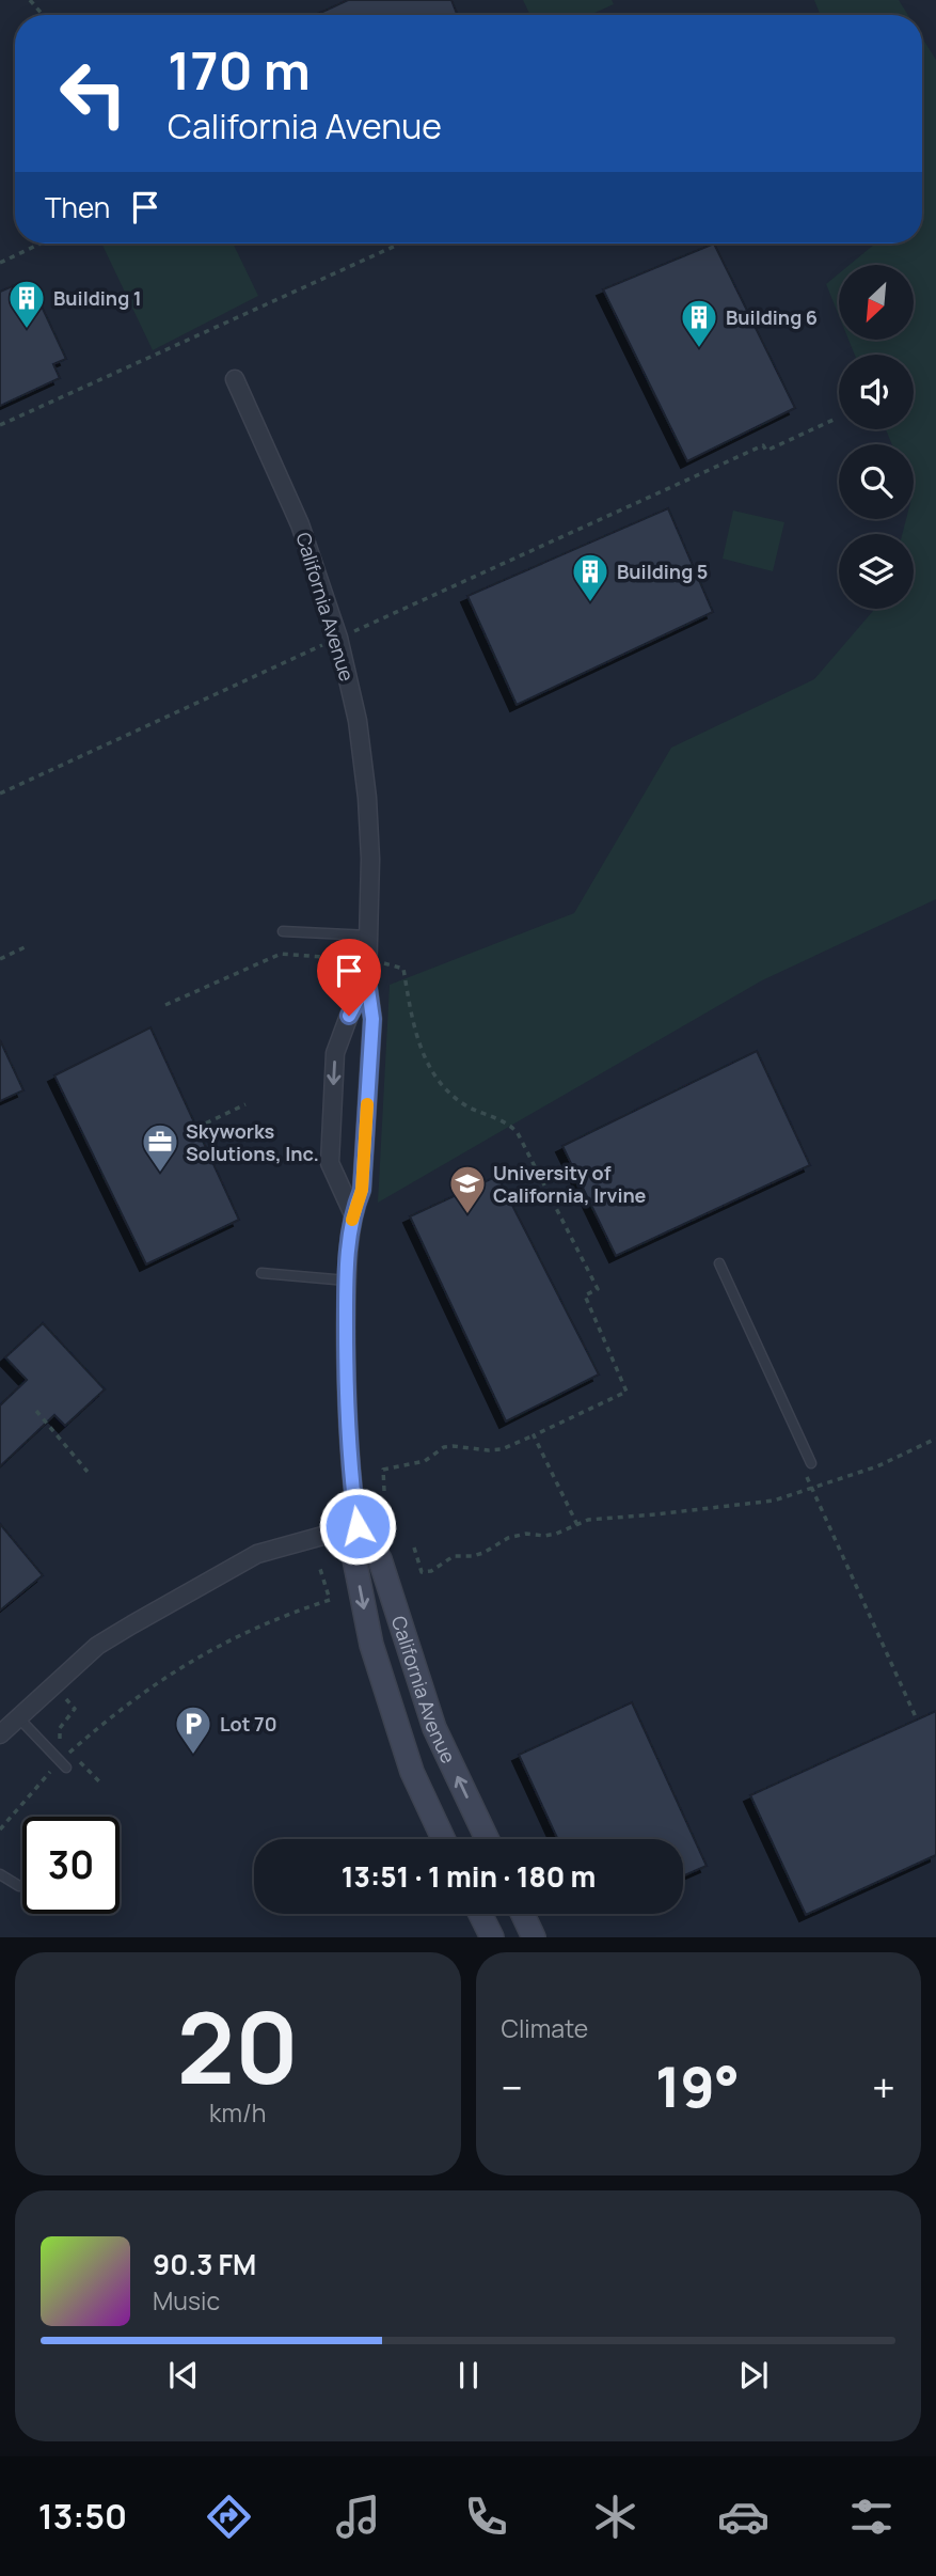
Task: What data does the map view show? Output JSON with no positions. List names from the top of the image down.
{
  "streets": {
    "street": ["California Avenue"]
  },
  "places": {
    "building": ["Building 1", "Building 6", "Building 5"],
    "office": ["Skyworks Solutions, Inc."],
    "school or university": ["University of California, Irvine"],
    "parking": ["Lot 70"]
  },
  "north": "bottom left",
  "page": {
    "turn": ["170 m", "California Avenue"],
    "then": "Then",
    "limit": "30",
    "trip": "13:51 · 1 min · 180 m",
    "tile": [
      ["20", "km/h"],
      "Climate"
    ],
    "heat": ["−", "19°", "+"],
    "song": ["90.3 FM", "Music"],
    "tabs": "13:50"
  }
}
